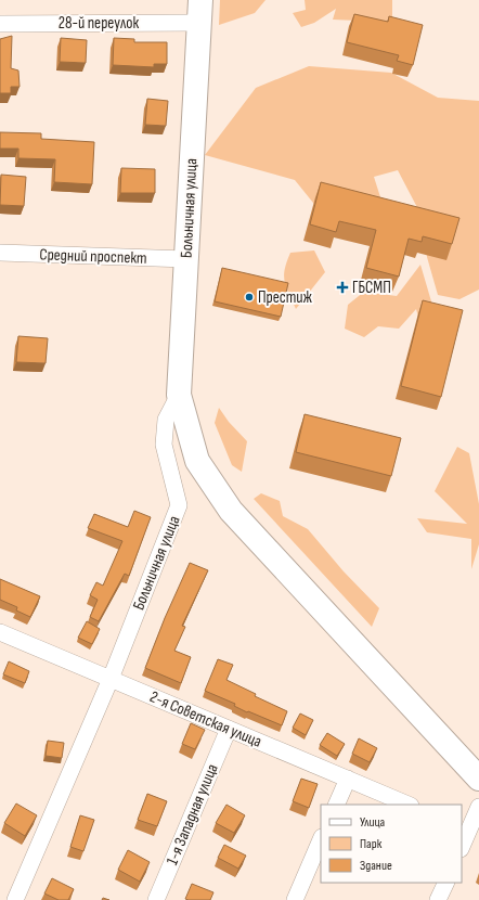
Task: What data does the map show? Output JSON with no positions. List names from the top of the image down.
{
  "streets": {
    "main road": ["Больничная улица"],
    "street": [
      "28-й переулок",
      "Средний проспект",
      "2-я Советская улица",
      "1-я Западная улица"
    ]
  },
  "crossings": [
    ["28-й переулок", "Больничная улица"],
    ["Больничная улица", "Средний проспект"],
    ["Больничная улица", "2-я Советская улица"],
    ["2-я Советская улица", "1-я Западная улица"]
  ],
  "places": {
    "health": ["ГБСМП"],
    "other": ["Престиж"]
  },
  "legend": ["Улица", "Парк", "Здание"]
}
